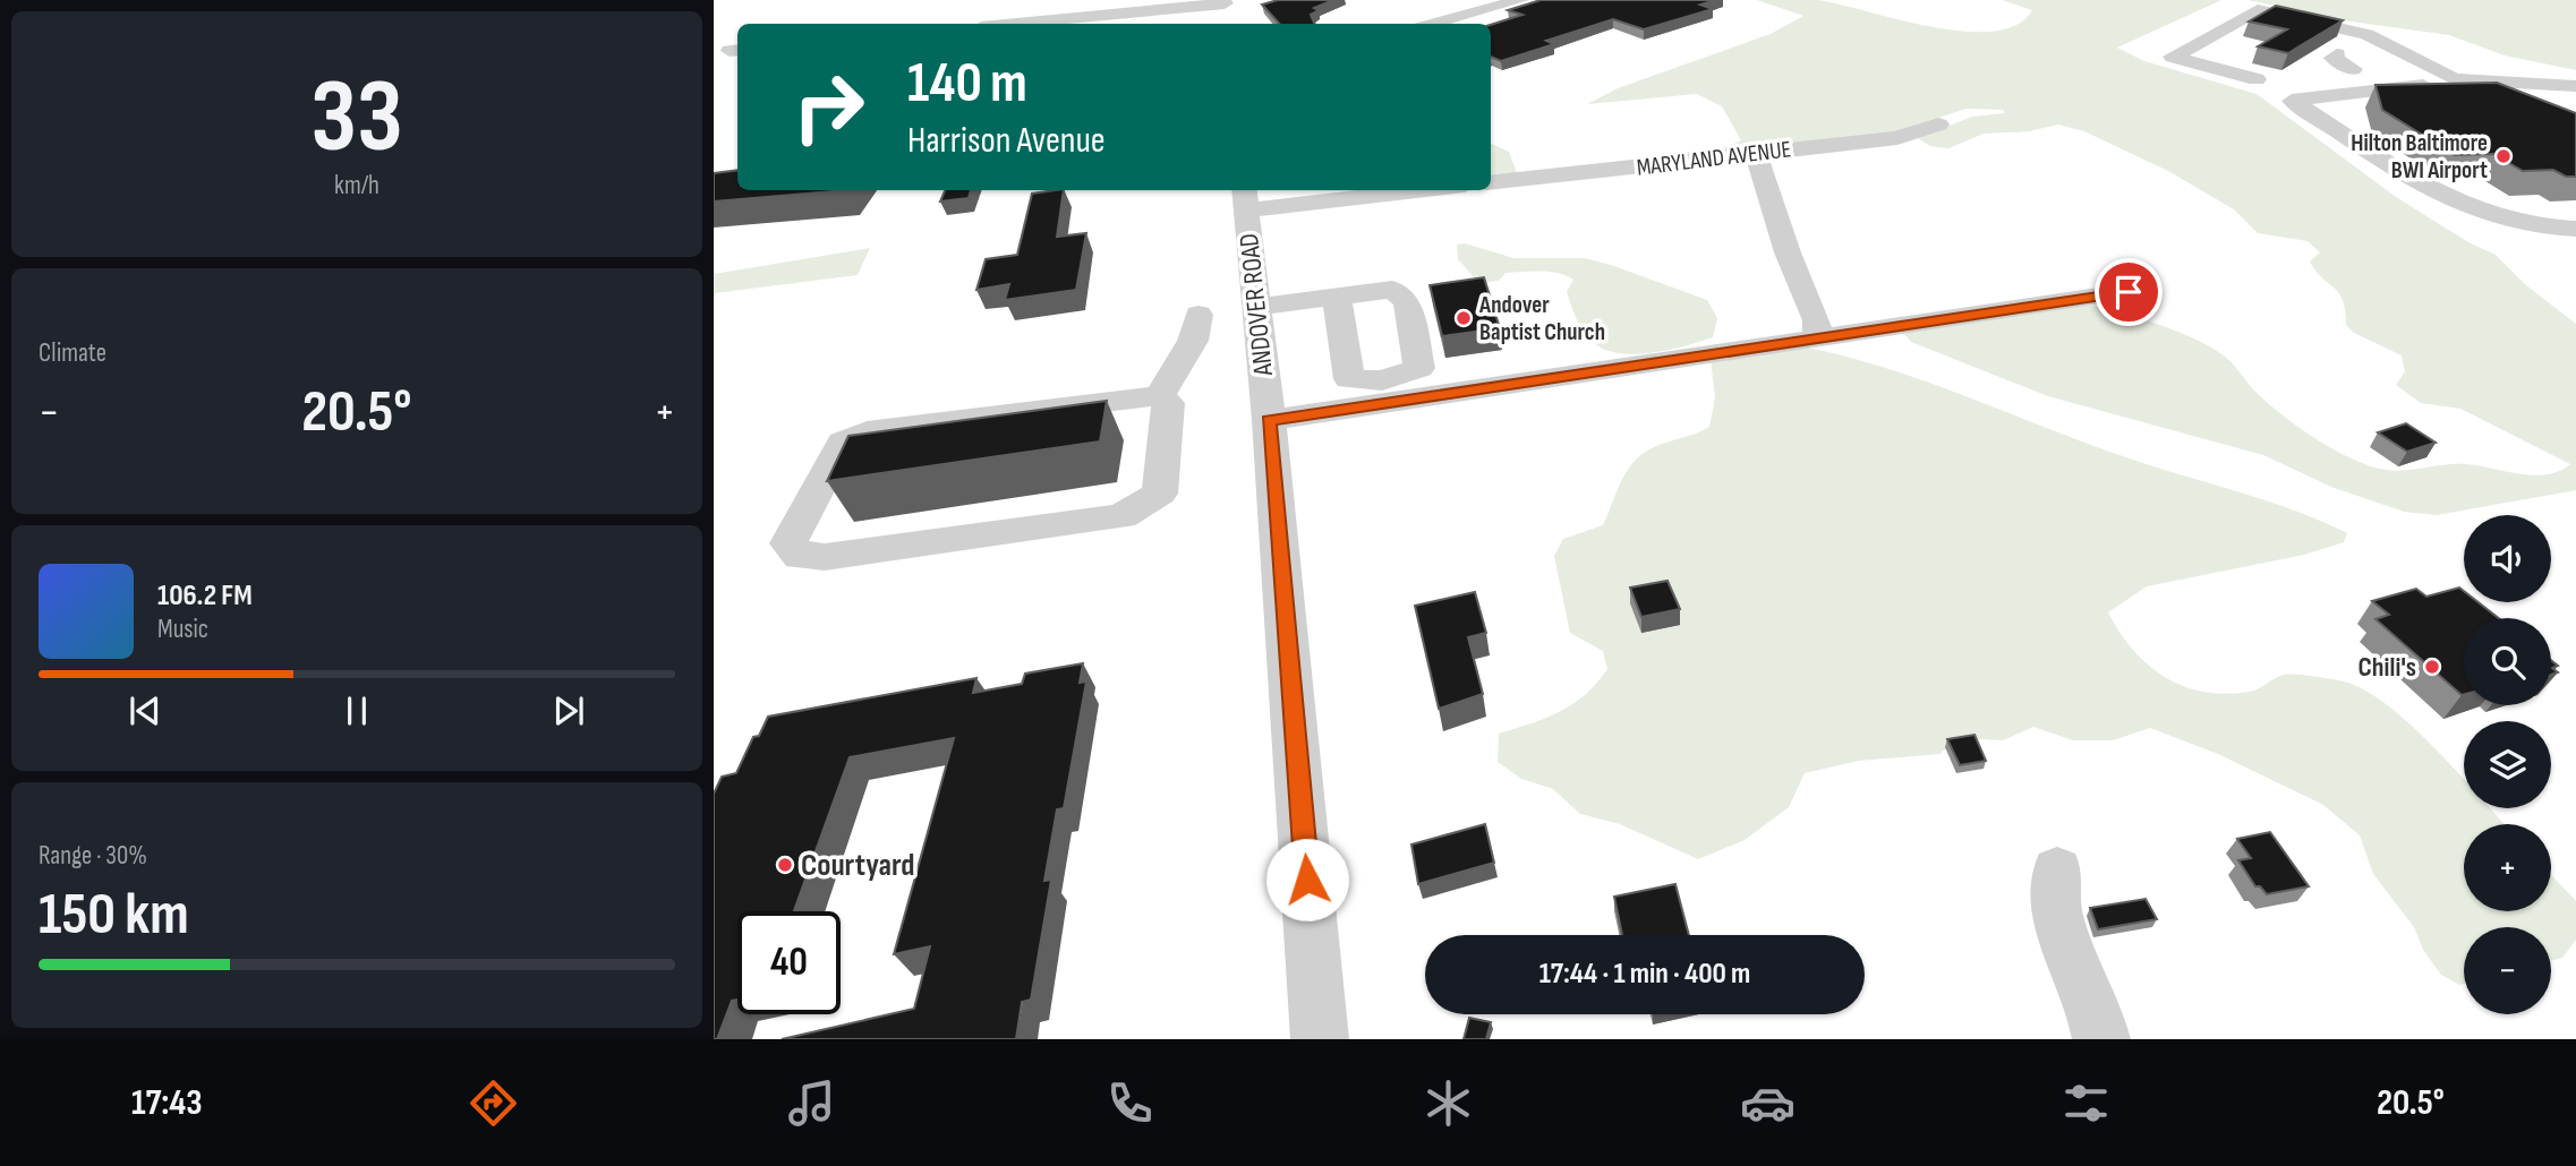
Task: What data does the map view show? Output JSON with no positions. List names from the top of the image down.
{
  "streets": {
    "street": ["MARYLAND AVENUE", "ANDOVER ROAD"]
  },
  "places": [
    "Hilton Baltimore BWI Airport",
    "Andover Baptist Church",
    "Chili's",
    "Courtyard"
  ],
  "page": {
    "tile": [
      ["33", "km/h"],
      "Climate",
      ["Range · 30%", "150 km"]
    ],
    "turn": ["140 m", "Harrison Avenue"],
    "heat": ["−", "20.5°", "+"],
    "map_buttons": ["+", "−"],
    "song": ["106.2 FM", "Music"],
    "limit": "40",
    "trip": "17:44 · 1 min · 400 m",
    "tabs": ["17:43", "20.5°"]
  }
}
